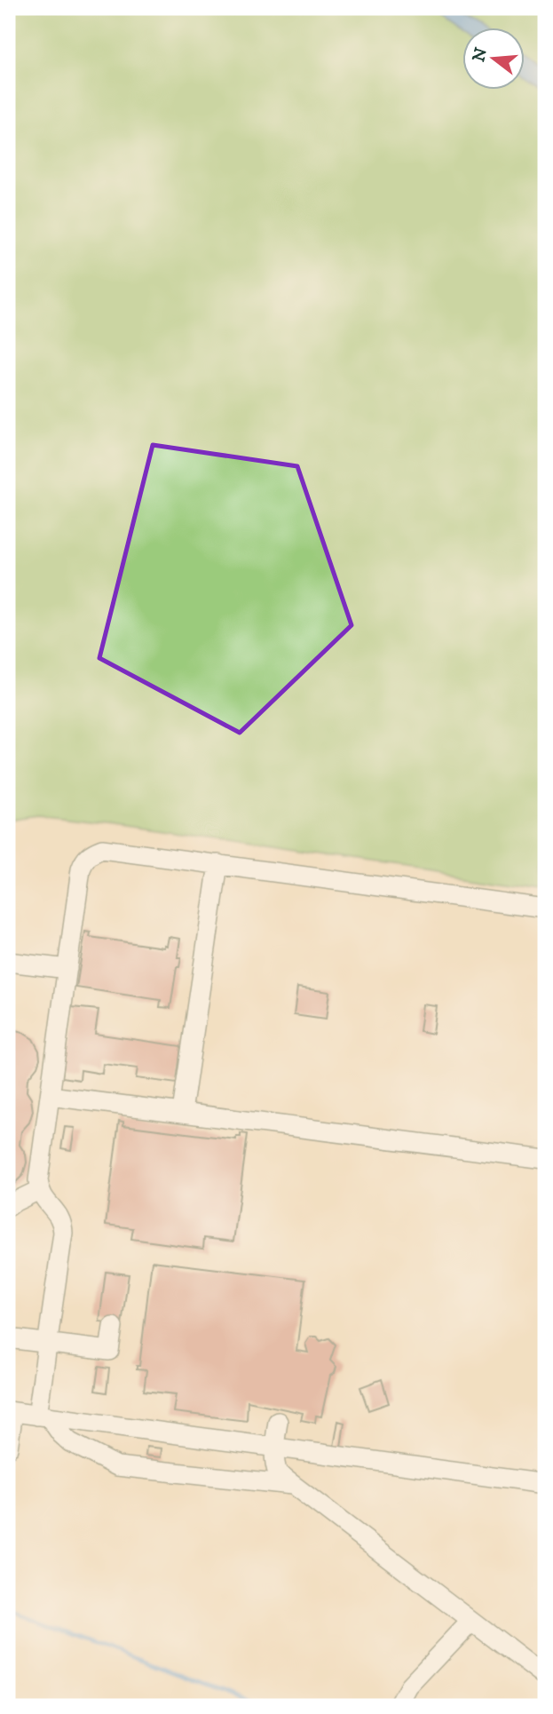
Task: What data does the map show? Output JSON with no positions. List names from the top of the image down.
{
  "north": "left"
}
